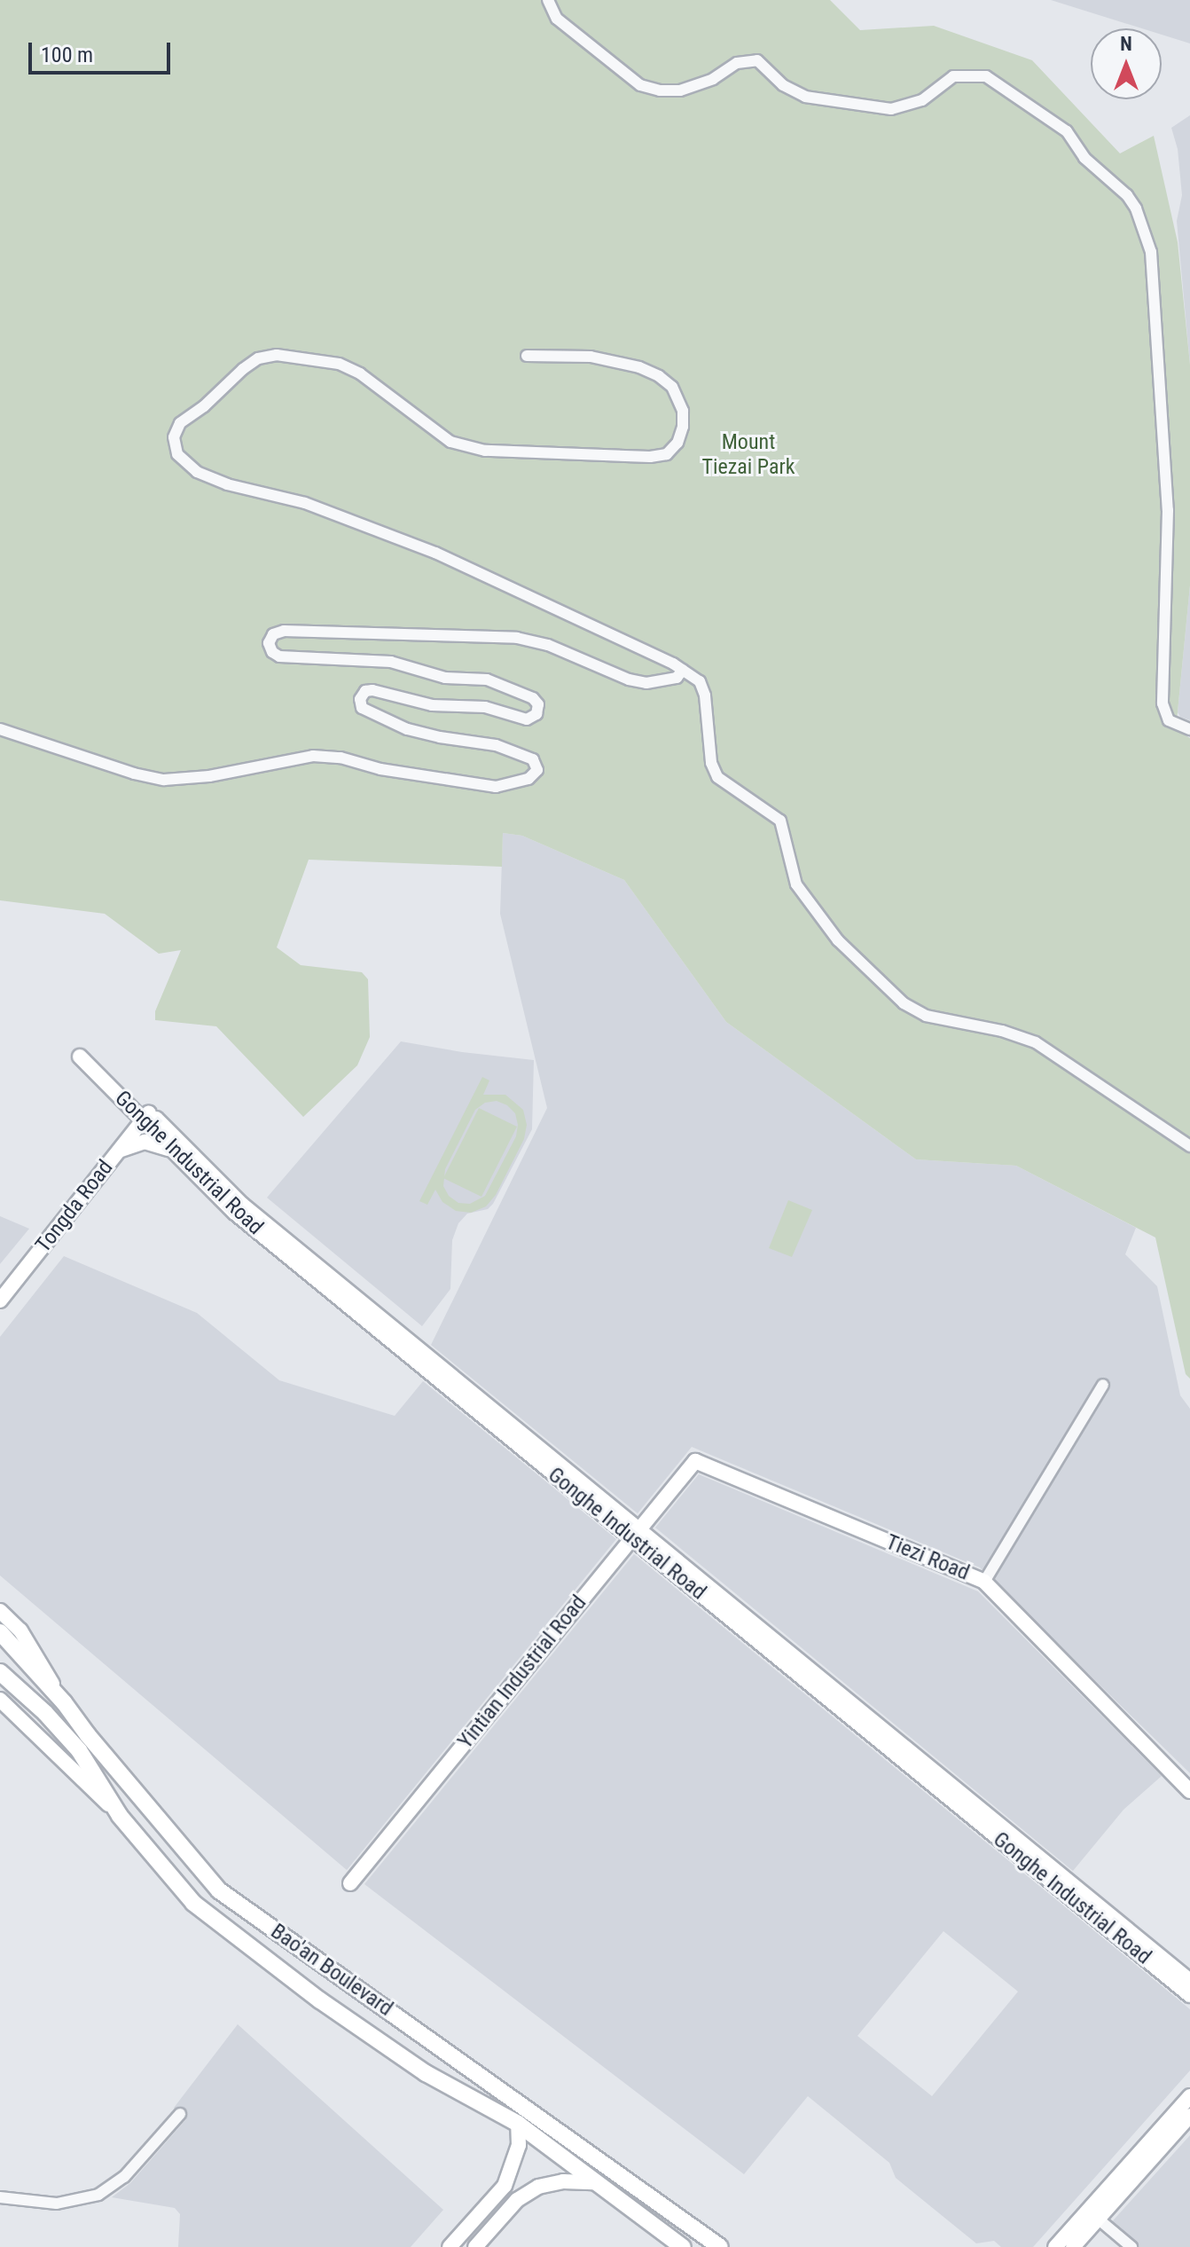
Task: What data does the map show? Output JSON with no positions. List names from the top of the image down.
{
  "streets": {
    "main road": ["Bao'an Boulevard"],
    "street": [
      "Gonghe Industrial Road",
      "Tongda Road",
      "Tiezi Road",
      "Yintian Industrial Road"
    ]
  },
  "crossings": [
    ["Gonghe Industrial Road", "Tongda Road"],
    ["Gonghe Industrial Road", "Yintian Industrial Road"],
    ["Tiezi Road", "Yintian Industrial Road"]
  ],
  "parks": ["Mount Tiezai Park"],
  "scale_bar": "100 m",
  "north": "top"
}
